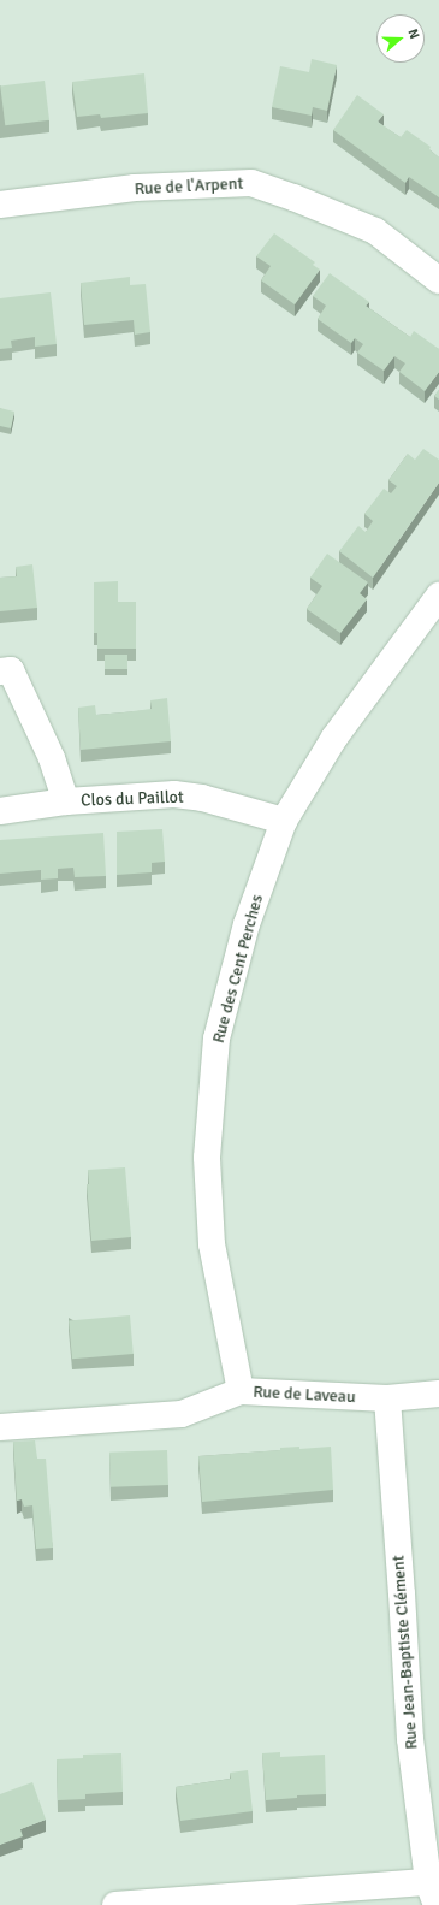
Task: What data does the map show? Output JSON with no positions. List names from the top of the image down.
{
  "streets": {
    "street": [
      "Rue de l'Arpent",
      "Clos du Paillot",
      "Rue des Cent Perches",
      "Rue de Laveau",
      "Rue Jean-Baptiste Clément"
    ]
  },
  "crossings": [
    ["Clos du Paillot", "Rue des Cent Perches"],
    ["Rue des Cent Perches", "Rue de Laveau"],
    ["Rue de Laveau", "Rue Jean-Baptiste Clément"]
  ],
  "north": "right"
}
